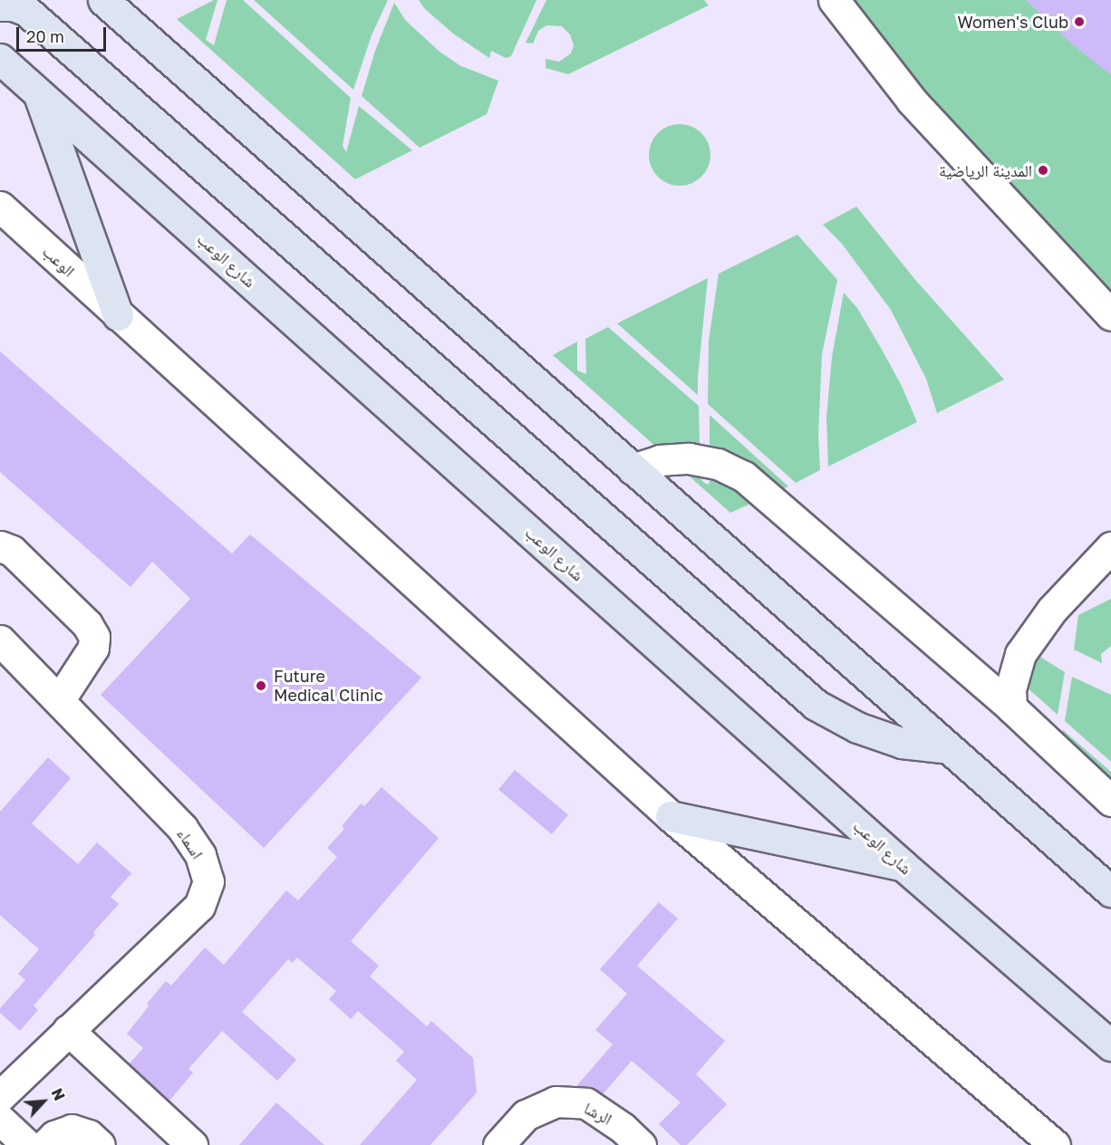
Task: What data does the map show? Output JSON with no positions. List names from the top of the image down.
{
  "streets": {
    "main road": ["شارع الوعب"],
    "street": ["الوعب", "اسماء", "الرشا"]
  },
  "places": ["Women's Club", "المدينة الرياضية", "Future Medical Clinic"],
  "scale_bar": "20 m",
  "north": "top right"
}
